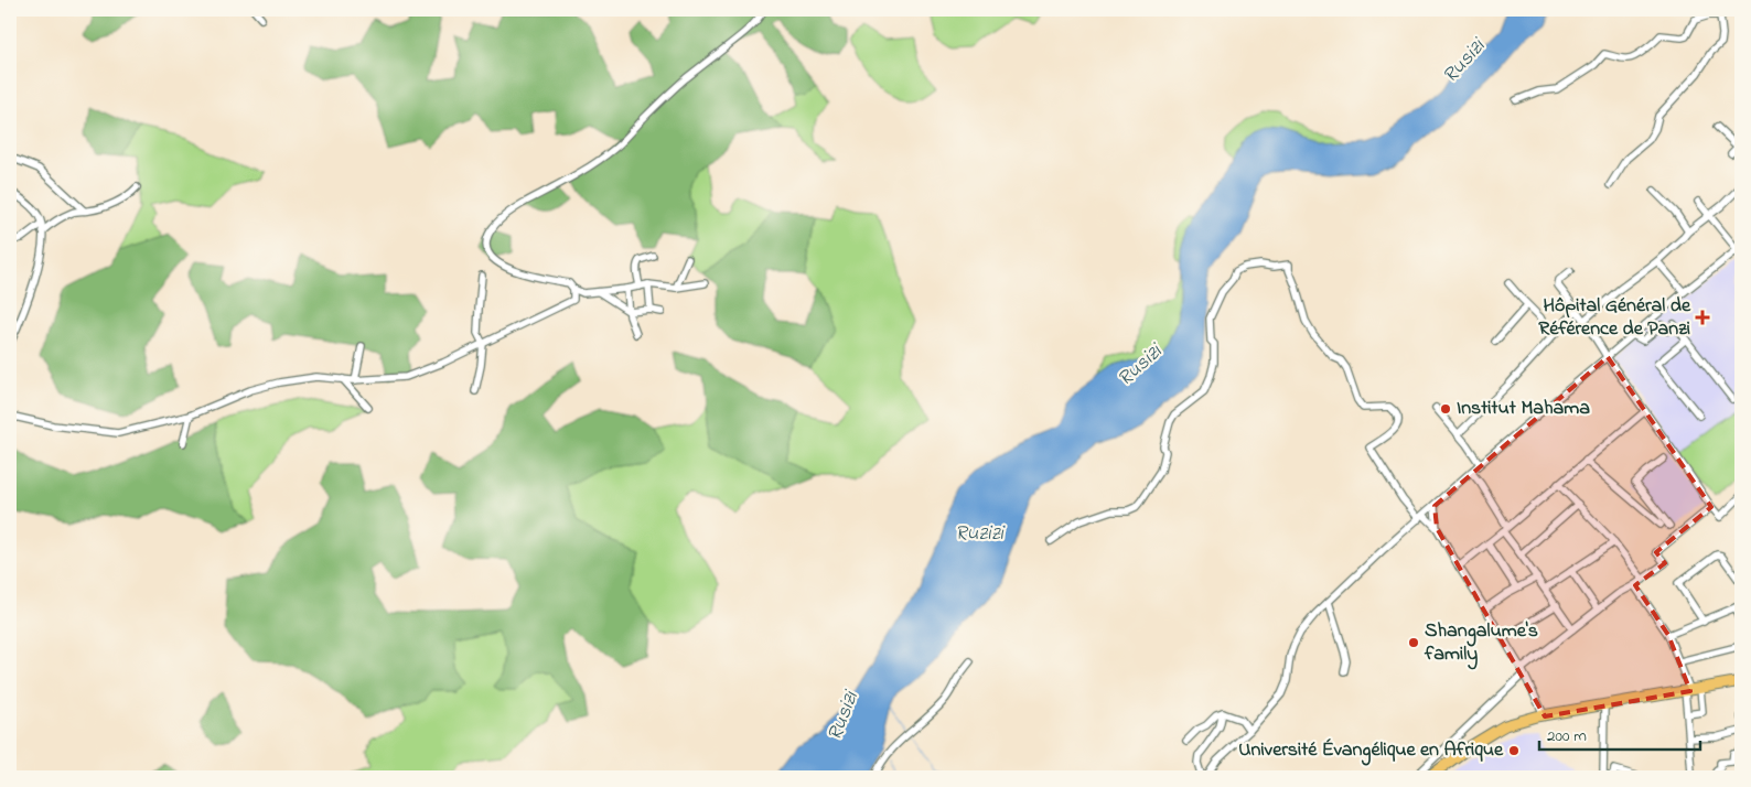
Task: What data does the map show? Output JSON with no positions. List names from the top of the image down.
{
  "water": ["Rusizi", "Ruzizi"],
  "places": {
    "health": ["Hôpital Général de Référence de Panzi"],
    "other": ["Institut Mahama", "Shangalume's family", "Université Évangélique en Afrique"]
  },
  "scale_bar": "200 m"
}
